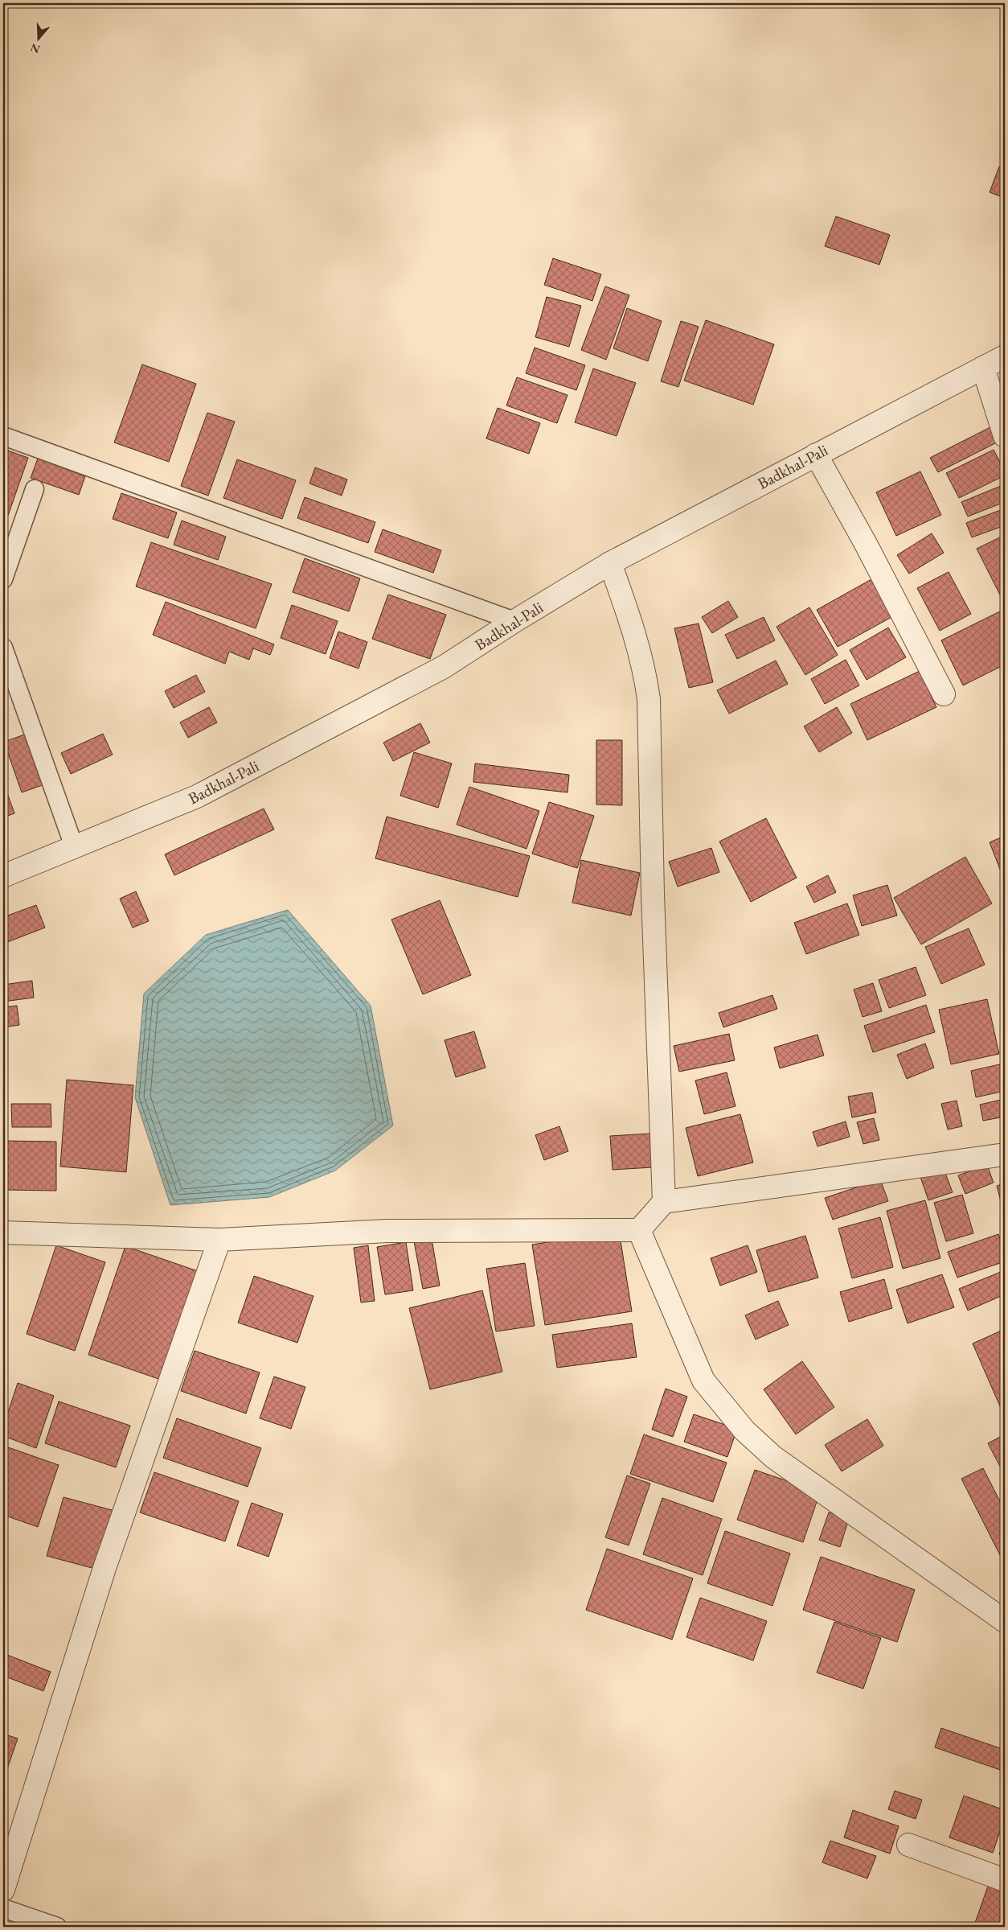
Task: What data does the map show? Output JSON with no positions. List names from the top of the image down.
{
  "streets": {
    "street": ["Badkhal-Pali"]
  },
  "north": "bottom"
}
